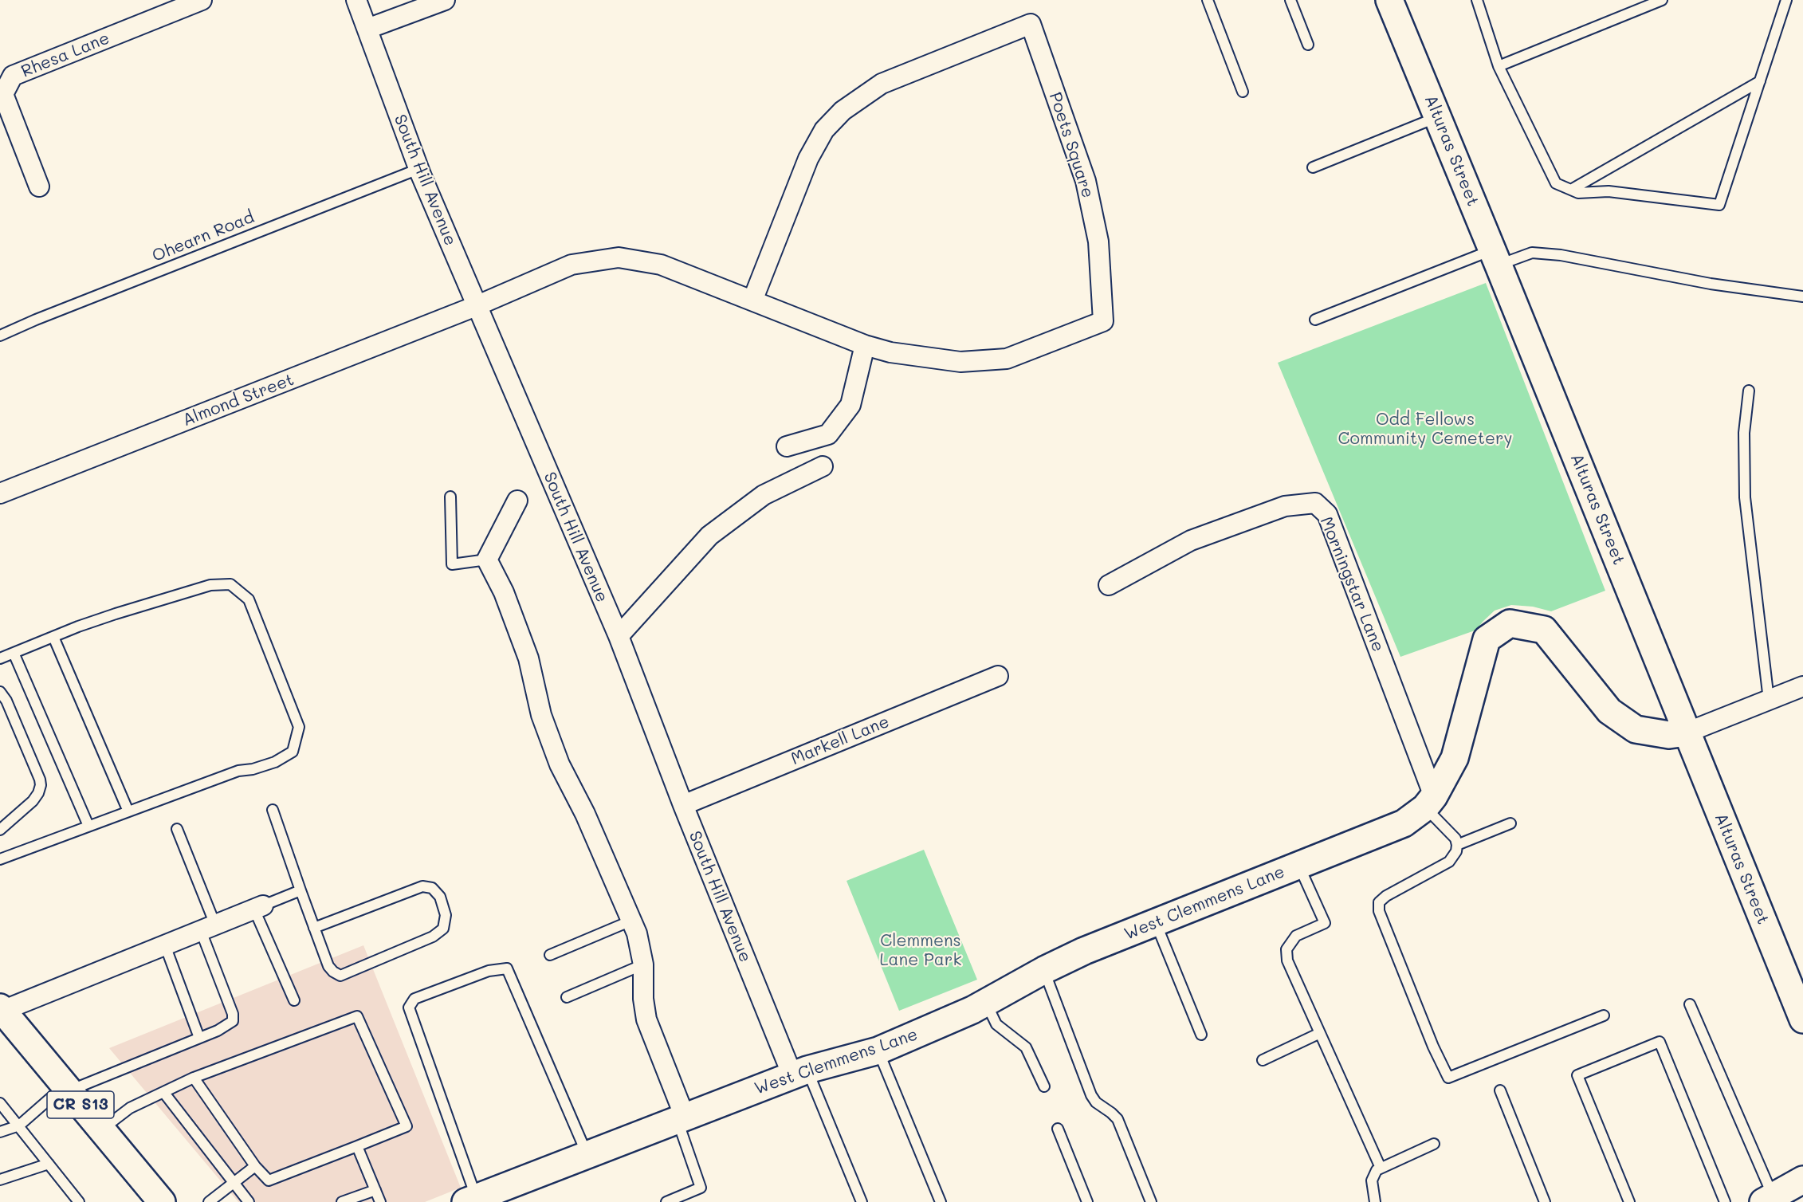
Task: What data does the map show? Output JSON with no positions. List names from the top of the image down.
{
  "streets": {
    "street": [
      "Rhesa Lane",
      "Poets Square",
      "Alturas Street",
      "South Hill Avenue",
      "Almond Street",
      "Morningstar Lane",
      "Markell Lane",
      "West Clemmens Lane",
      "CR S13"
    ],
    "lane": ["Ohearn Road"]
  },
  "crossings": [
    ["Poets Square", "South Hill Avenue"],
    ["Poets Square", "Almond Street"],
    ["Alturas Street", "West Clemmens Lane"],
    ["South Hill Avenue", "Ohearn Road"],
    ["South Hill Avenue", "Almond Street"],
    ["South Hill Avenue", "Markell Lane"],
    ["South Hill Avenue", "West Clemmens Lane"],
    ["Morningstar Lane", "West Clemmens Lane"]
  ],
  "parks": ["Odd Fellows Community Cemetery", "Clemmens Lane Park"]
}
